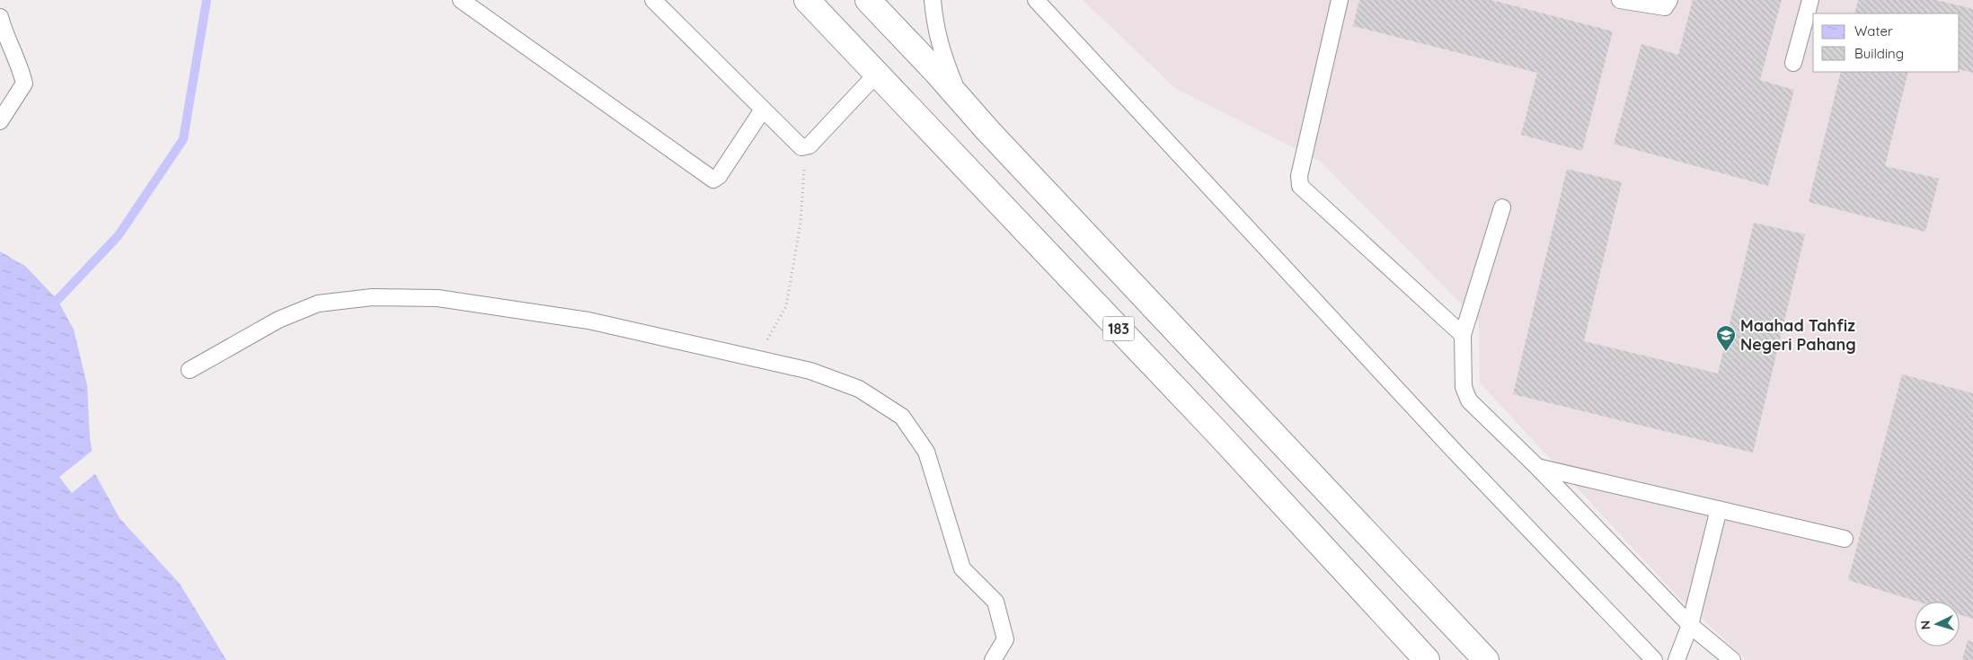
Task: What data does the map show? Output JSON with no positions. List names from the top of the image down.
{
  "streets": {
    "highway": ["183"]
  },
  "places": {
    "school or university": ["Maahad Tahfiz Negeri Pahang"]
  },
  "legend": ["Water", "Building"],
  "north": "left"
}
